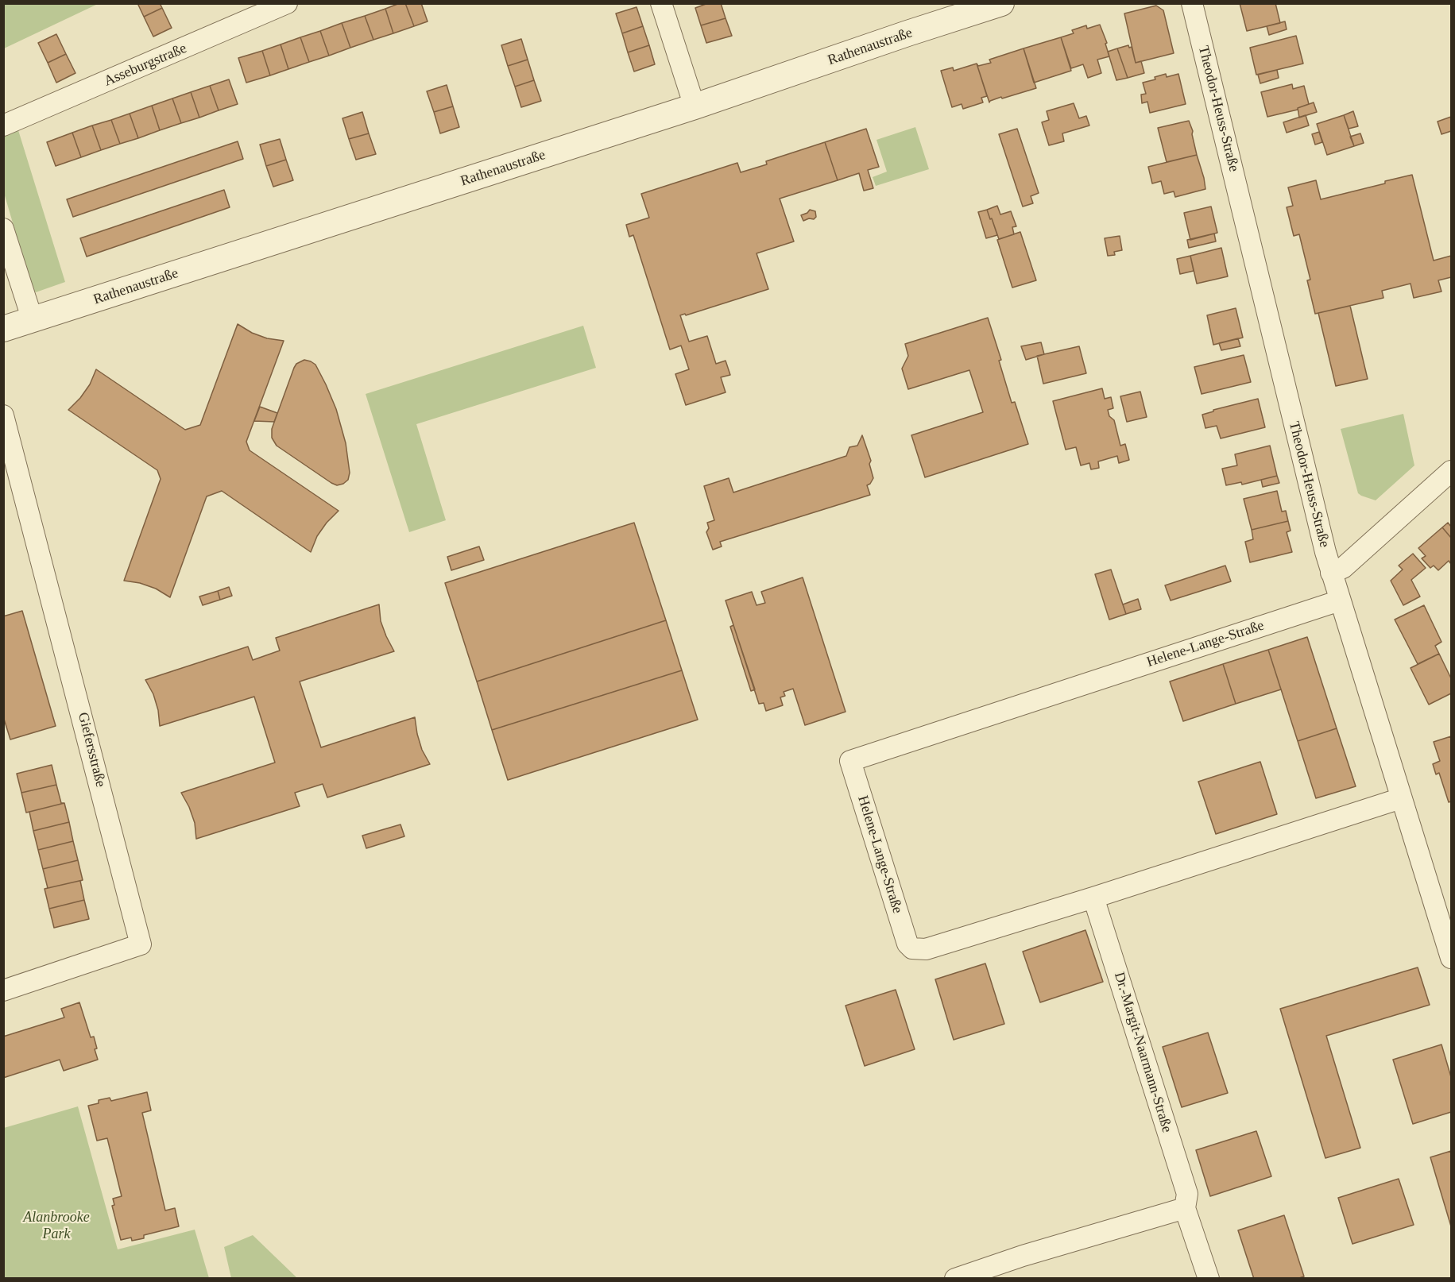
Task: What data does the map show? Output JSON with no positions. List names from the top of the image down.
{
  "streets": {
    "street": [
      "Rathenaustraße",
      "Asseburgstraße",
      "Theodor-Heuss-Straße",
      "Helene-Lange-Straße",
      "Giefersstraße",
      "Dr.-Margit-Naarmann-Straße"
    ]
  },
  "crossings": [
    ["Theodor-Heuss-Straße", "Helene-Lange-Straße"],
    ["Helene-Lange-Straße", "Dr.-Margit-Naarmann-Straße"]
  ],
  "parks": ["Alanbrooke Park"]
}
